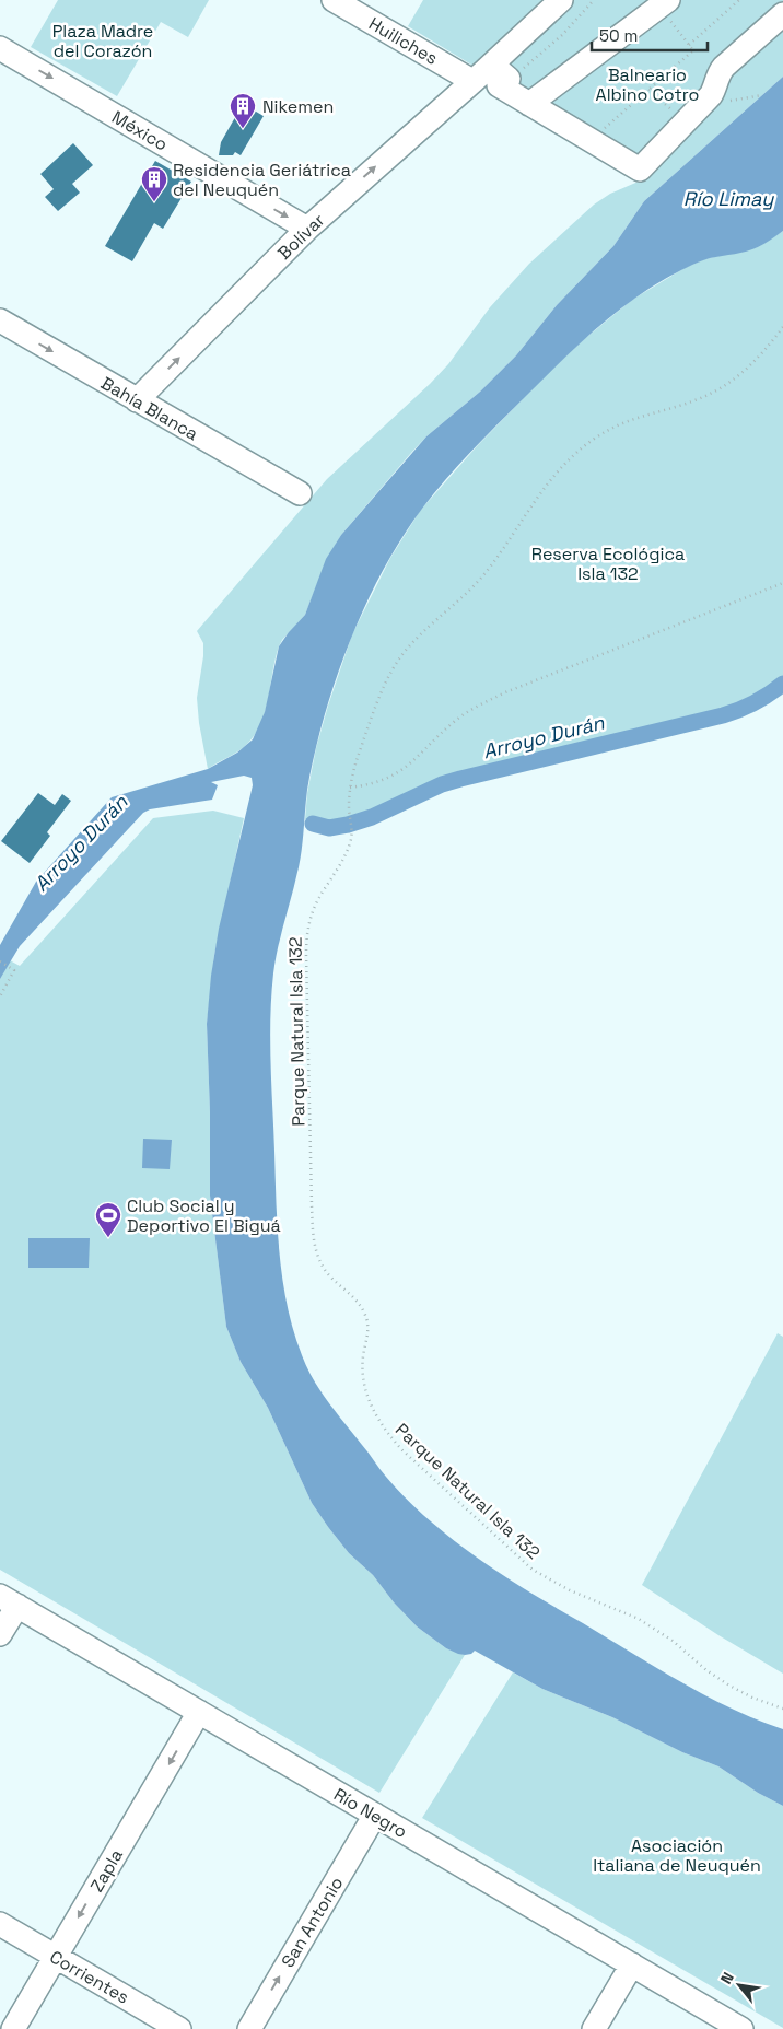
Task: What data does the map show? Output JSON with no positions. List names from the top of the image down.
{
  "streets": {
    "street": [
      "Huiliches",
      "México",
      "Bolívar",
      "Bahía Blanca",
      "Río Negro",
      "Zapla",
      "San Antonio",
      "Corrientes"
    ],
    "path": ["Parque Natural Isla 132"]
  },
  "crossings": [
    ["Huiliches", "Bolívar"],
    ["México", "Bolívar"],
    ["Bolívar", "Bahía Blanca"],
    ["Río Negro", "Zapla"],
    ["Río Negro", "San Antonio"],
    ["Zapla", "Corrientes"]
  ],
  "one_way": [
    "México",
    "Bolívar",
    "Bahía Blanca",
    "Zapla",
    "San Antonio"
  ],
  "water": ["Río Limay", "Arroyo Durán"],
  "parks": [
    "Plaza Madre del Corazón",
    "Balneario Albino Cotro",
    "Reserva Ecológica Isla 132",
    "Asociación Italiana de Neuquén"
  ],
  "places": {
    "building": ["Nikemen", "Residencia Geriátrica del Neuquén"],
    "sports": ["Club Social y Deportivo El Biguá"]
  },
  "scale_bar": "50 m",
  "north": "top left"
}
